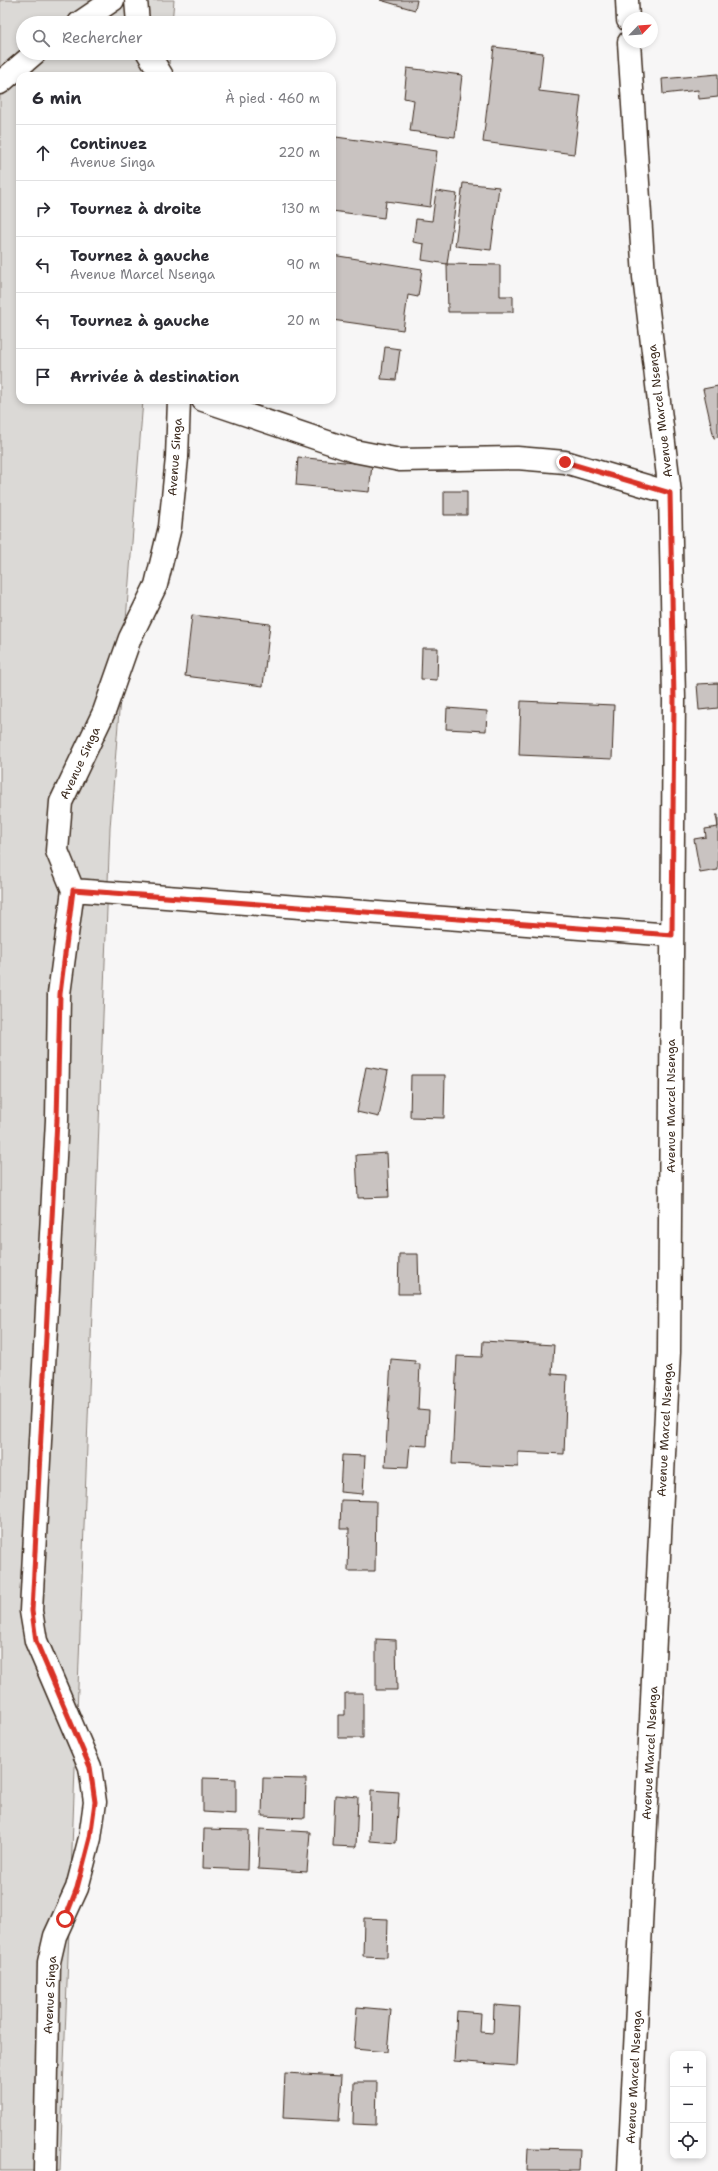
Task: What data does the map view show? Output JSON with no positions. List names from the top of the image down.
{
  "streets": {
    "street": ["Avenue Marcel Nsenga", "Avenue Singa"]
  },
  "north": "top right",
  "page": {
    "search": "Rechercher",
    "heading": ["6 min", "À pied · 460 m"],
    "list": [
      ["Continuez", "Avenue Singa", "220 m"],
      ["Tournez à droite", "130 m"],
      ["Tournez à gauche", "Avenue Marcel Nsenga", "90 m"],
      ["Tournez à gauche", "20 m"],
      "Arrivée à destination"
    ],
    "map_buttons": ["+", "−"]
  }
}
